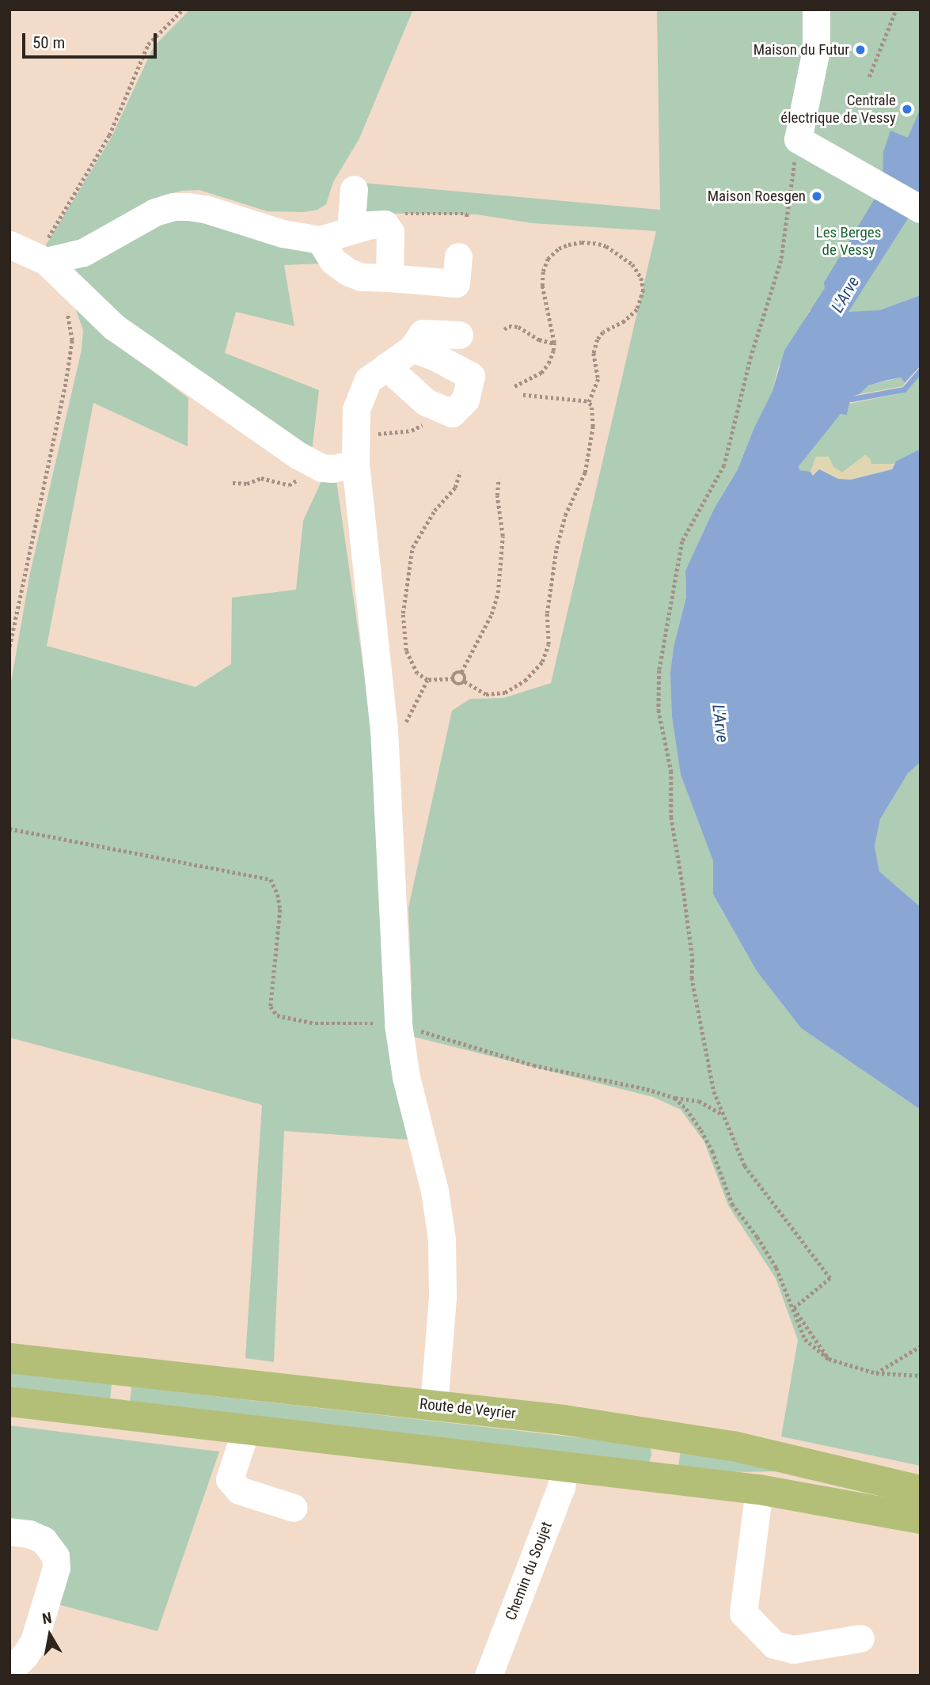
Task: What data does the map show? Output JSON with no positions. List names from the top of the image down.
{
  "streets": {
    "main road": ["Route de Veyrier"],
    "street": ["Chemin du Soujet"]
  },
  "water": ["L'Arve"],
  "parks": ["Les Berges de Vessy"],
  "places": ["Maison du Futur", "Centrale électrique de Vessy", "Maison Roesgen"],
  "scale_bar": "50 m",
  "north": "top"
}
